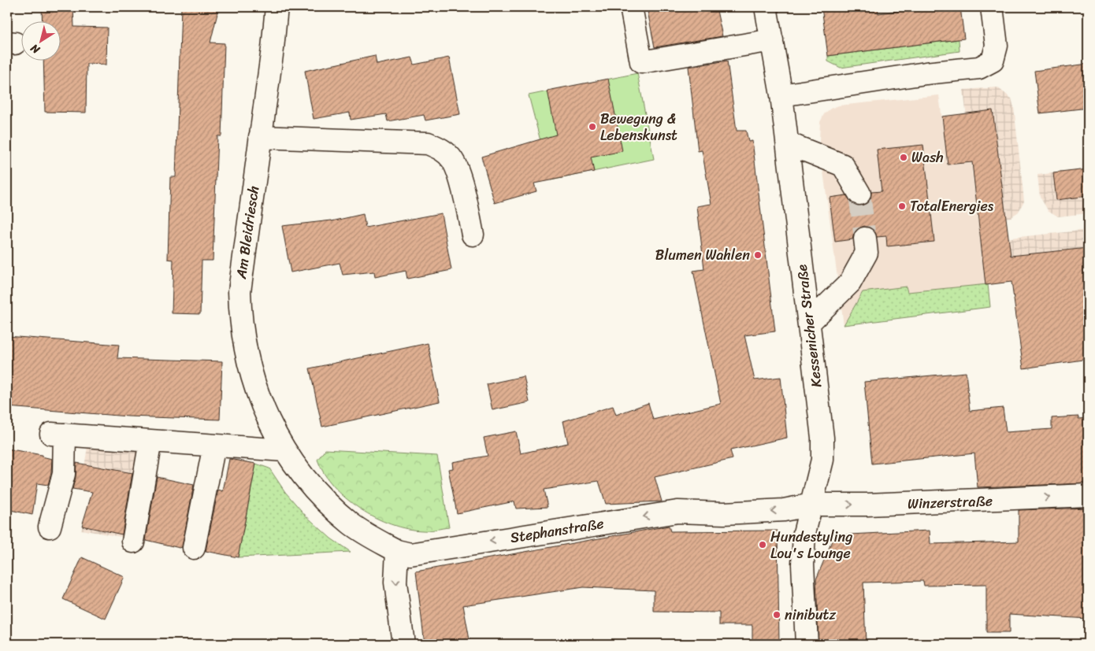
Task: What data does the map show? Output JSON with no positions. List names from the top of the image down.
{
  "streets": {
    "street": [
      "Am Bleidriesch",
      "Kessenicher Straße",
      "Winzerstraße",
      "Stephanstraße"
    ]
  },
  "crossings": [
    ["Am Bleidriesch", "Stephanstraße"],
    ["Kessenicher Straße", "Winzerstraße"],
    ["Kessenicher Straße", "Stephanstraße"],
    ["Winzerstraße", "Stephanstraße"]
  ],
  "one_way": ["Winzerstraße", "Stephanstraße"],
  "places": [
    "Bewegung & Lebenskunst",
    "Wash",
    "TotalEnergies",
    "Blumen Wahlen",
    "Hundestyling Lou's Lounge",
    "ninibutz"
  ],
  "north": "bottom left"
}
